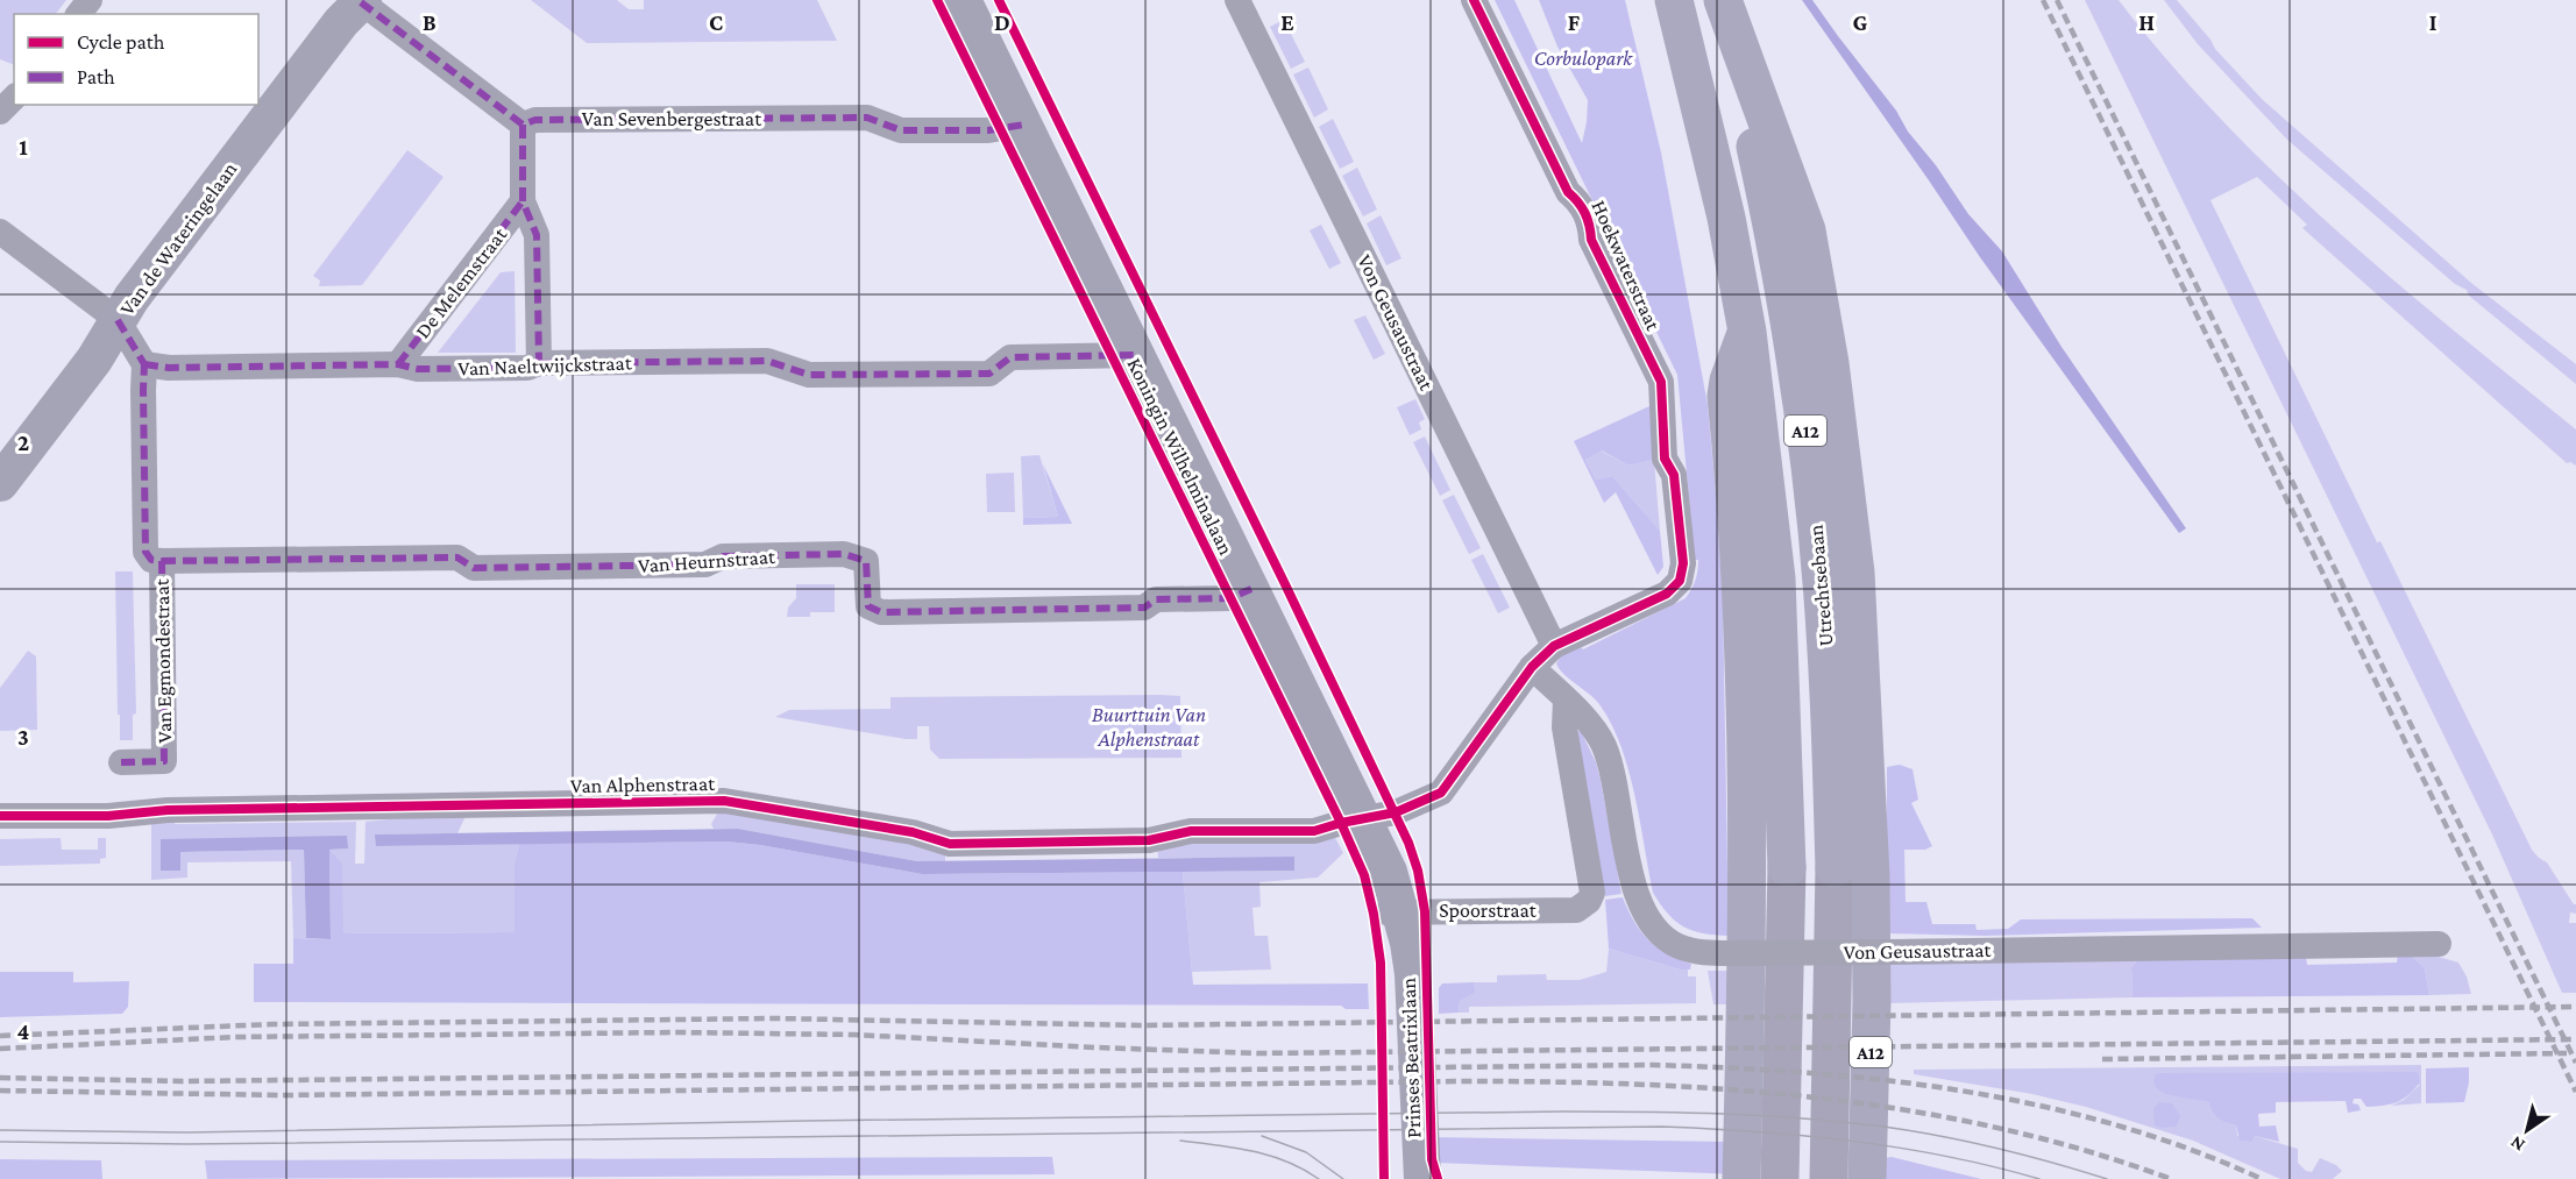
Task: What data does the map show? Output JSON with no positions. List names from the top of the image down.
{
  "streets": {
    "highway": ["A12", "Utrechtsebaan"],
    "street": [
      "Van Sevenbergestraat",
      "Van de Wateringelaan",
      "Hoekwaterstraat",
      "De Melemstraat",
      "Von Geusaustraat",
      "Van Naeltwijckstraat",
      "Koningin Wilhelminalaan",
      "Van Heurnstraat",
      "Van Egmondestraat",
      "Van Alphenstraat",
      "Spoorstraat",
      "Prinses Beatrixlaan"
    ]
  },
  "crossings": [
    ["Van Sevenbergestraat", "Koningin Wilhelminalaan"],
    ["Hoekwaterstraat", "Van Alphenstraat"],
    ["De Melemstraat", "Van Naeltwijckstraat"],
    ["Von Geusaustraat", "Van Alphenstraat"],
    ["Von Geusaustraat", "Spoorstraat"],
    ["Van Naeltwijckstraat", "Koningin Wilhelminalaan"],
    ["Van Naeltwijckstraat", "Van Egmondestraat"],
    ["A12", "Utrechtsebaan"],
    ["Koningin Wilhelminalaan", "Van Heurnstraat"],
    ["Koningin Wilhelminalaan", "Van Alphenstraat"],
    ["Koningin Wilhelminalaan", "Spoorstraat"],
    ["Koningin Wilhelminalaan", "Prinses Beatrixlaan"],
    ["Van Heurnstraat", "Van Egmondestraat"],
    ["Spoorstraat", "Prinses Beatrixlaan"]
  ],
  "parks": ["Corbulopark", "Buurttuin Van Alphenstraat"],
  "legend": ["Cycle path", "Path"],
  "north": "bottom left",
  "grid": {
    "columns": [
      "B",
      "C",
      "D",
      "E",
      "F",
      "G",
      "H",
      "I"
    ],
    "rows": [
      "1",
      "2",
      "3",
      "4"
    ]
  }
}
